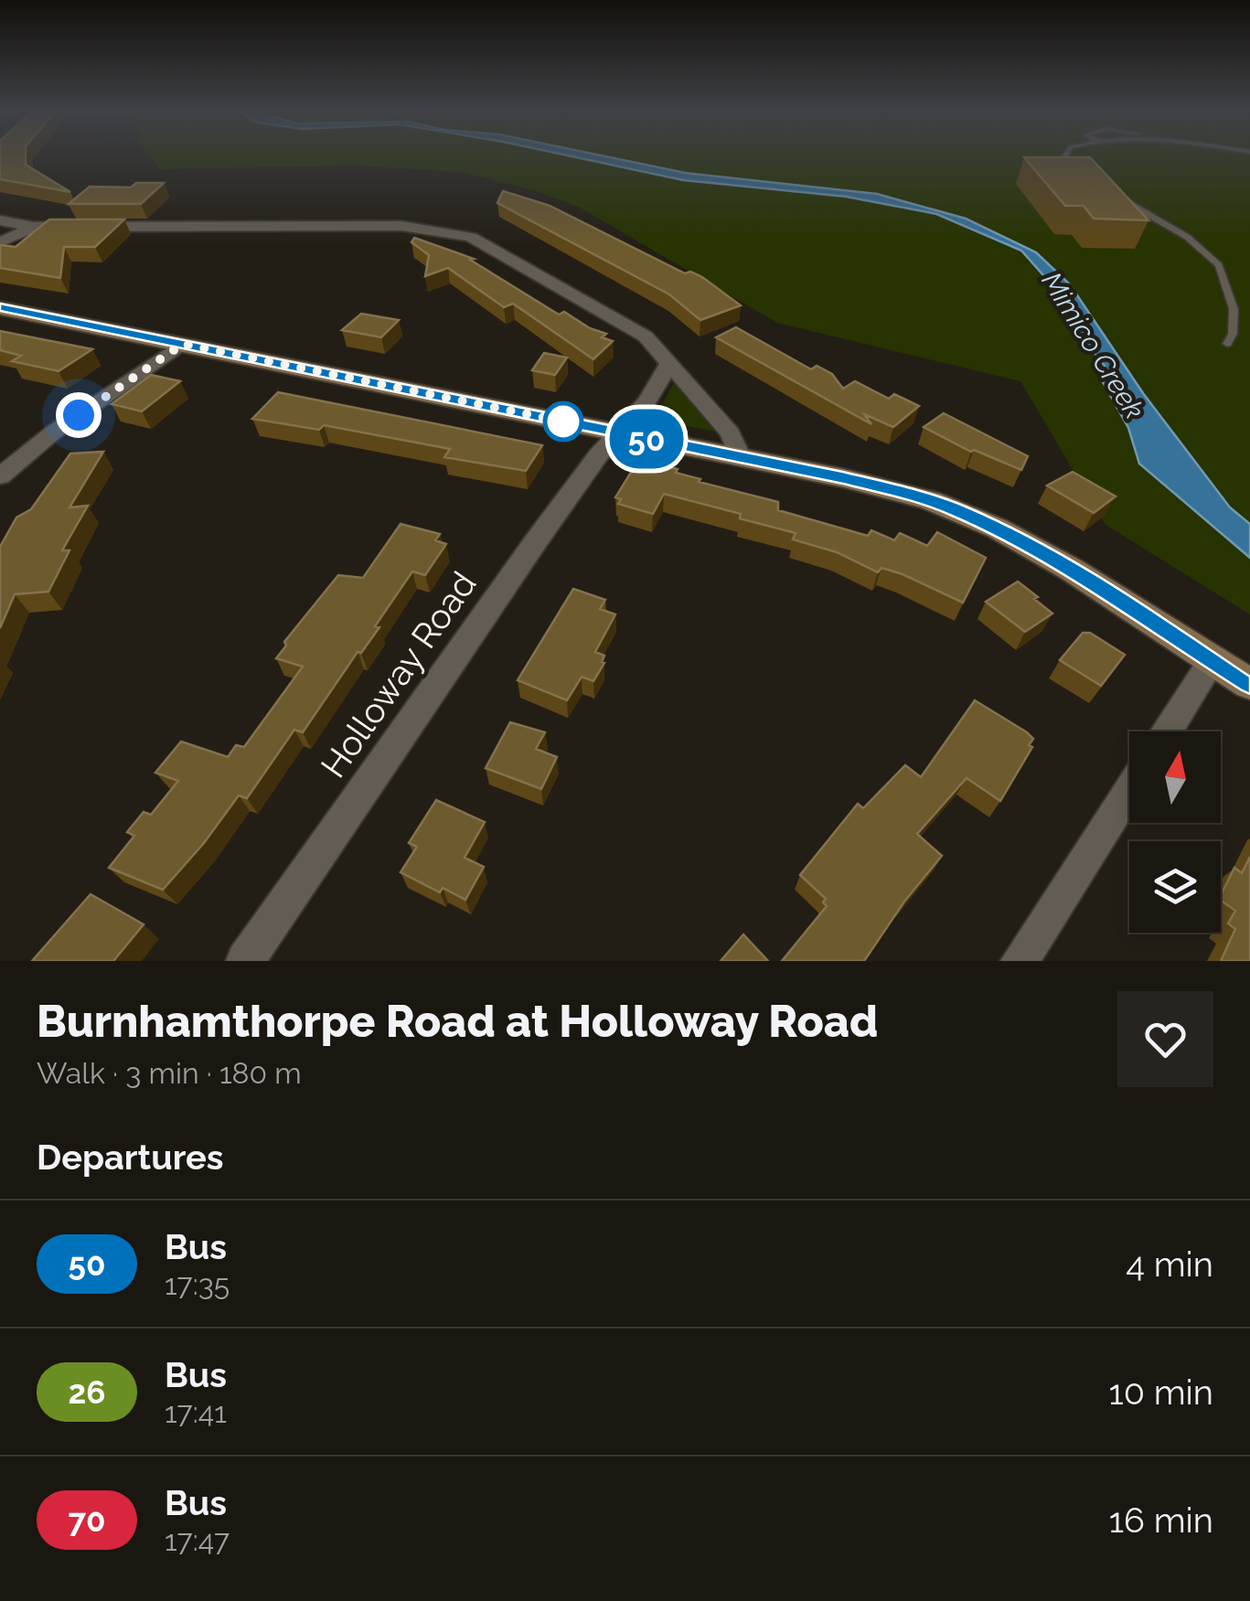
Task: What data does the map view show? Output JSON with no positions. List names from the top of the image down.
{
  "streets": {
    "street": ["Holloway Road"]
  },
  "water": ["Mimico Creek"],
  "lines": ["bus line 50"],
  "north": "top",
  "page": {
    "on_map": "50",
    "heading": [
      ["Burnhamthorpe Road at Holloway Road", "Walk · 3 min · 180 m"],
      "Departures"
    ],
    "list": [
      {
        "mark": "50",
        "name": "Bus",
        "note": "17:35",
        "value": "4 min"
      },
      {
        "mark": "26",
        "name": "Bus",
        "note": "17:41",
        "value": "10 min"
      },
      {
        "mark": "70",
        "name": "Bus",
        "note": "17:47",
        "value": "16 min"
      }
    ]
  }
}
